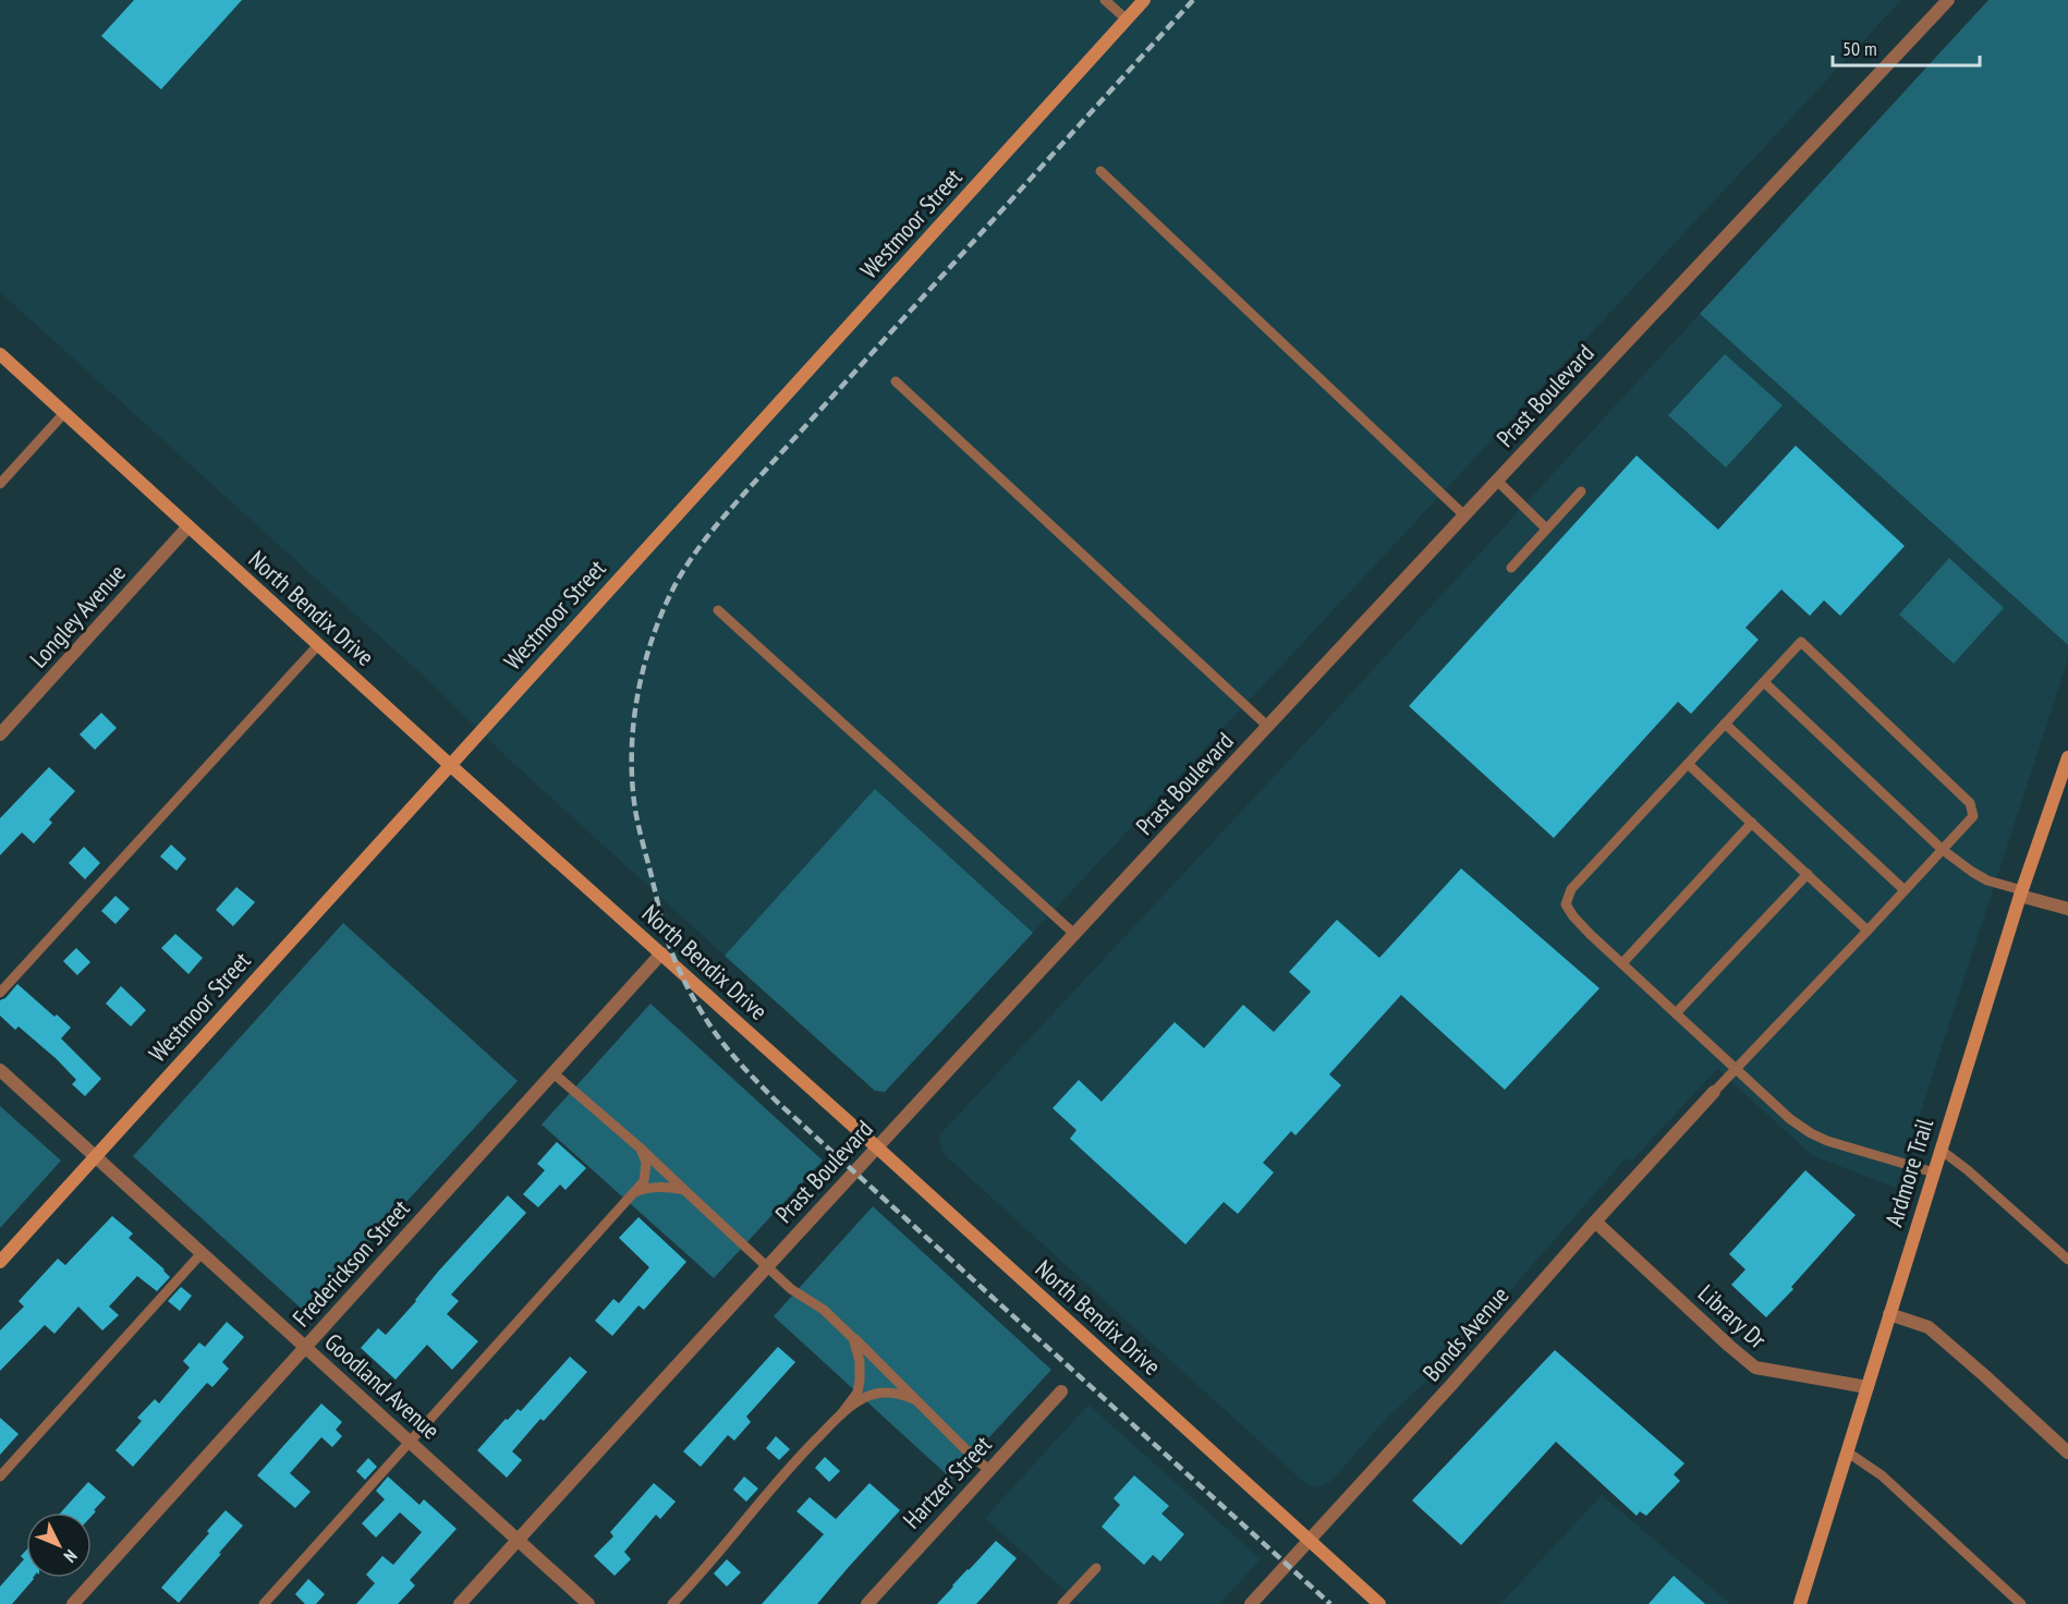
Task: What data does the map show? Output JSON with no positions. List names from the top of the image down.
{
  "streets": {
    "street": [
      "Westmoor Street",
      "Prast Boulevard",
      "North Bendix Drive",
      "Longley Avenue",
      "Ardmore Trail",
      "Frederickson Street",
      "Library Dr",
      "Bonds Avenue",
      "Goodland Avenue",
      "Hartzer Street"
    ]
  },
  "crossings": [
    ["Westmoor Street", "North Bendix Drive"],
    ["Westmoor Street", "Goodland Avenue"],
    ["Prast Boulevard", "North Bendix Drive"],
    ["Prast Boulevard", "Goodland Avenue"],
    ["North Bendix Drive", "Longley Avenue"],
    ["North Bendix Drive", "Frederickson Street"],
    ["North Bendix Drive", "Bonds Avenue"],
    ["Ardmore Trail", "Library Dr"],
    ["Frederickson Street", "Goodland Avenue"],
    ["Library Dr", "Bonds Avenue"]
  ],
  "scale_bar": "50 m",
  "north": "bottom right"
}
